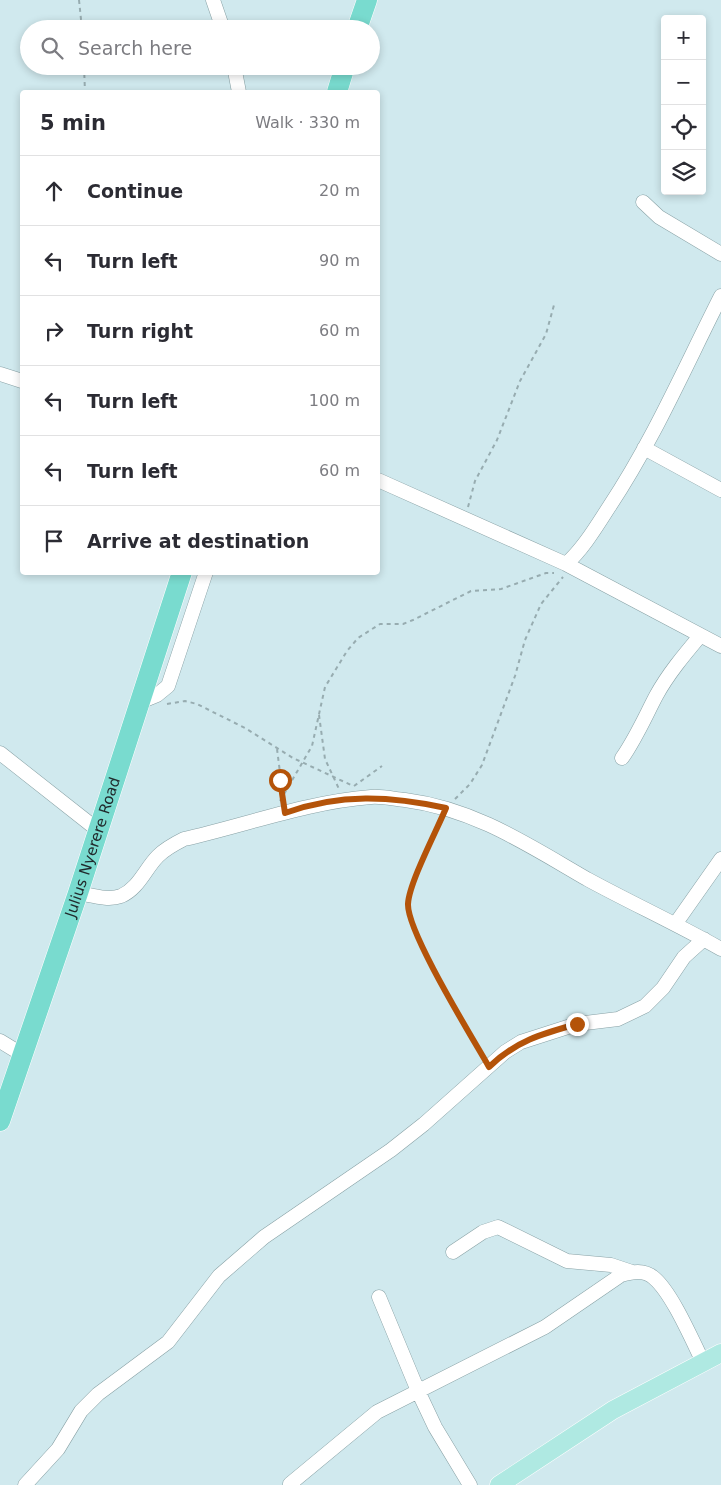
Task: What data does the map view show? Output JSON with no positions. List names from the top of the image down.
{
  "streets": {
    "highway": ["Julius Nyerere Road"]
  },
  "page": {
    "map_buttons": ["+", "−"],
    "search": "Search here",
    "heading": ["5 min", "Walk · 330 m"],
    "list": [
      ["Continue", "20 m"],
      ["Turn left", "90 m"],
      ["Turn right", "60 m"],
      ["Turn left", "100 m"],
      ["Turn left", "60 m"],
      "Arrive at destination"
    ]
  }
}
